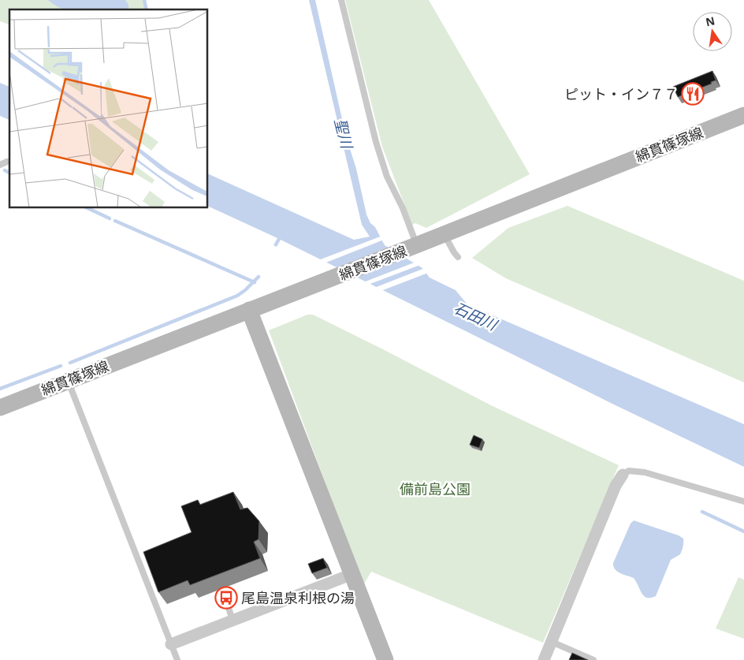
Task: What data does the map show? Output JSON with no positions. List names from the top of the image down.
{
  "streets": {
    "main road": ["綿貫篠塚線"]
  },
  "water": ["聖川", "石田川"],
  "parks": ["備前島公園"],
  "places": {
    "restaurant": ["ピット・イン７７"],
    "bus stop": ["尾島温泉利根の湯"]
  },
  "north": "top"
}
